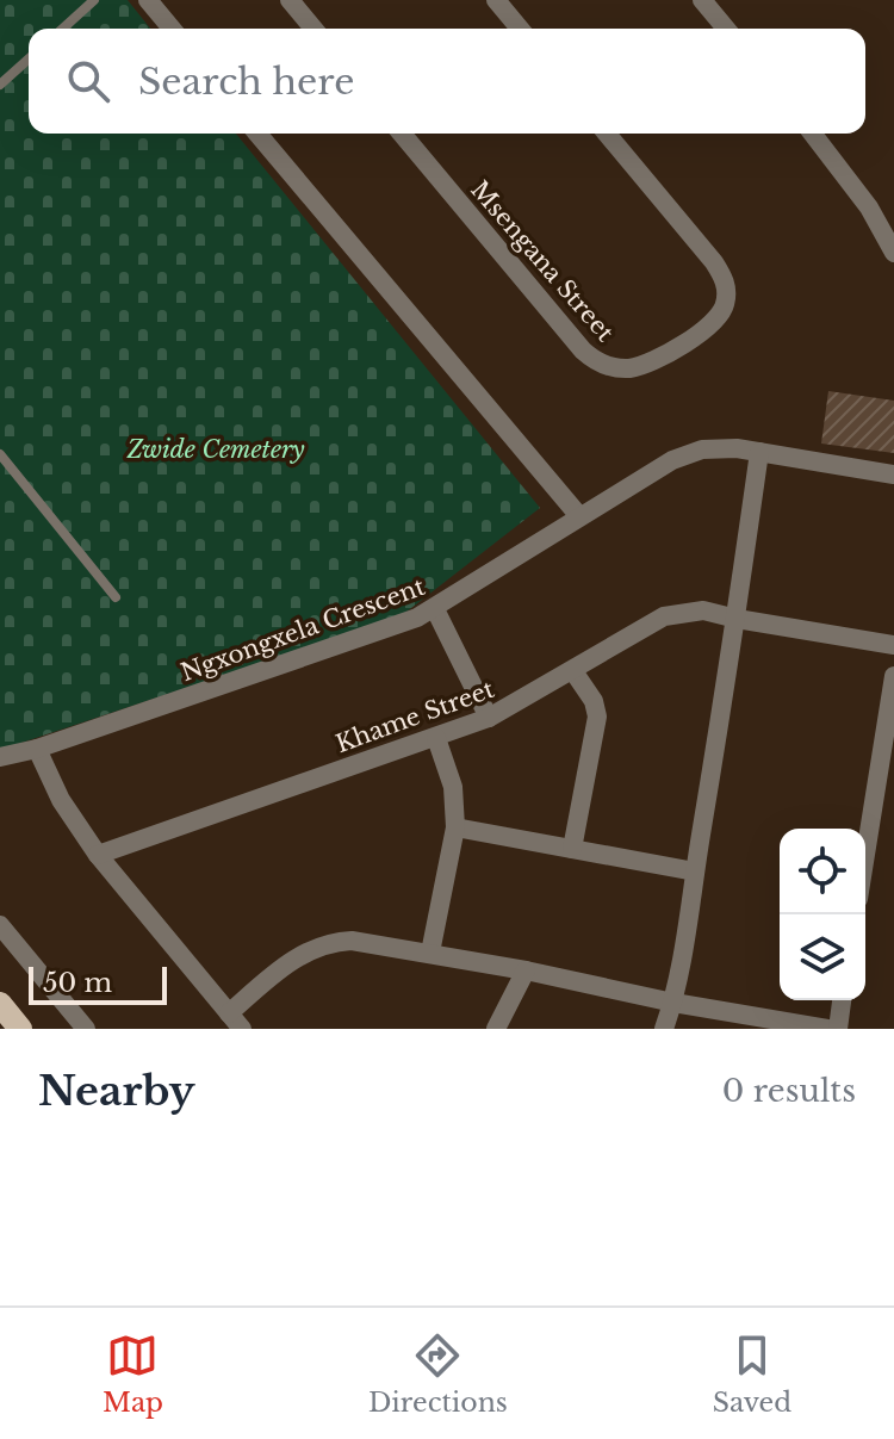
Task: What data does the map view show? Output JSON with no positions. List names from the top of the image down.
{
  "streets": {
    "street": ["Msengana Street", "Ngxongxela Crescent", "Khame Street"]
  },
  "parks": ["Zwide Cemetery"],
  "scale_bar": "50 m",
  "page": {
    "search": "Search here",
    "scale": "50 m",
    "heading": ["Nearby", "0 results"],
    "nav": ["Map", "Directions", "Saved"]
  }
}
